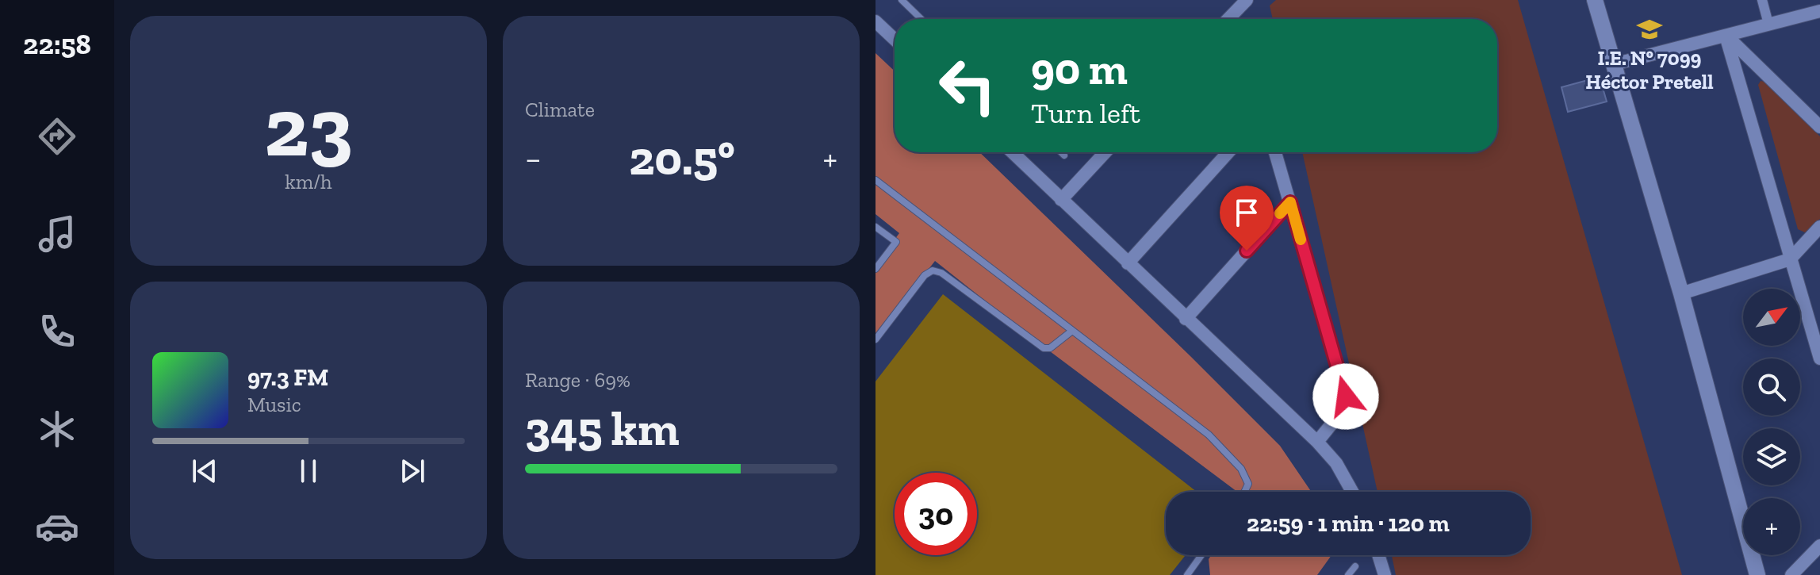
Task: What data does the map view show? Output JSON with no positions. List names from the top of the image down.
{
  "places": {
    "school or university": ["I.E. N° 7099 Héctor Pretell"]
  },
  "north": "top right",
  "page": {
    "tabs": "22:58",
    "tile": [
      ["23", "km/h"],
      "Climate",
      ["Range · 69%", "345 km"]
    ],
    "turn": ["90 m", "Turn left"],
    "heat": ["−", "20.5°", "+"],
    "map_buttons": "+",
    "song": ["97.3 FM", "Music"],
    "limit": "30",
    "trip": "22:59 · 1 min · 120 m"
  }
}
